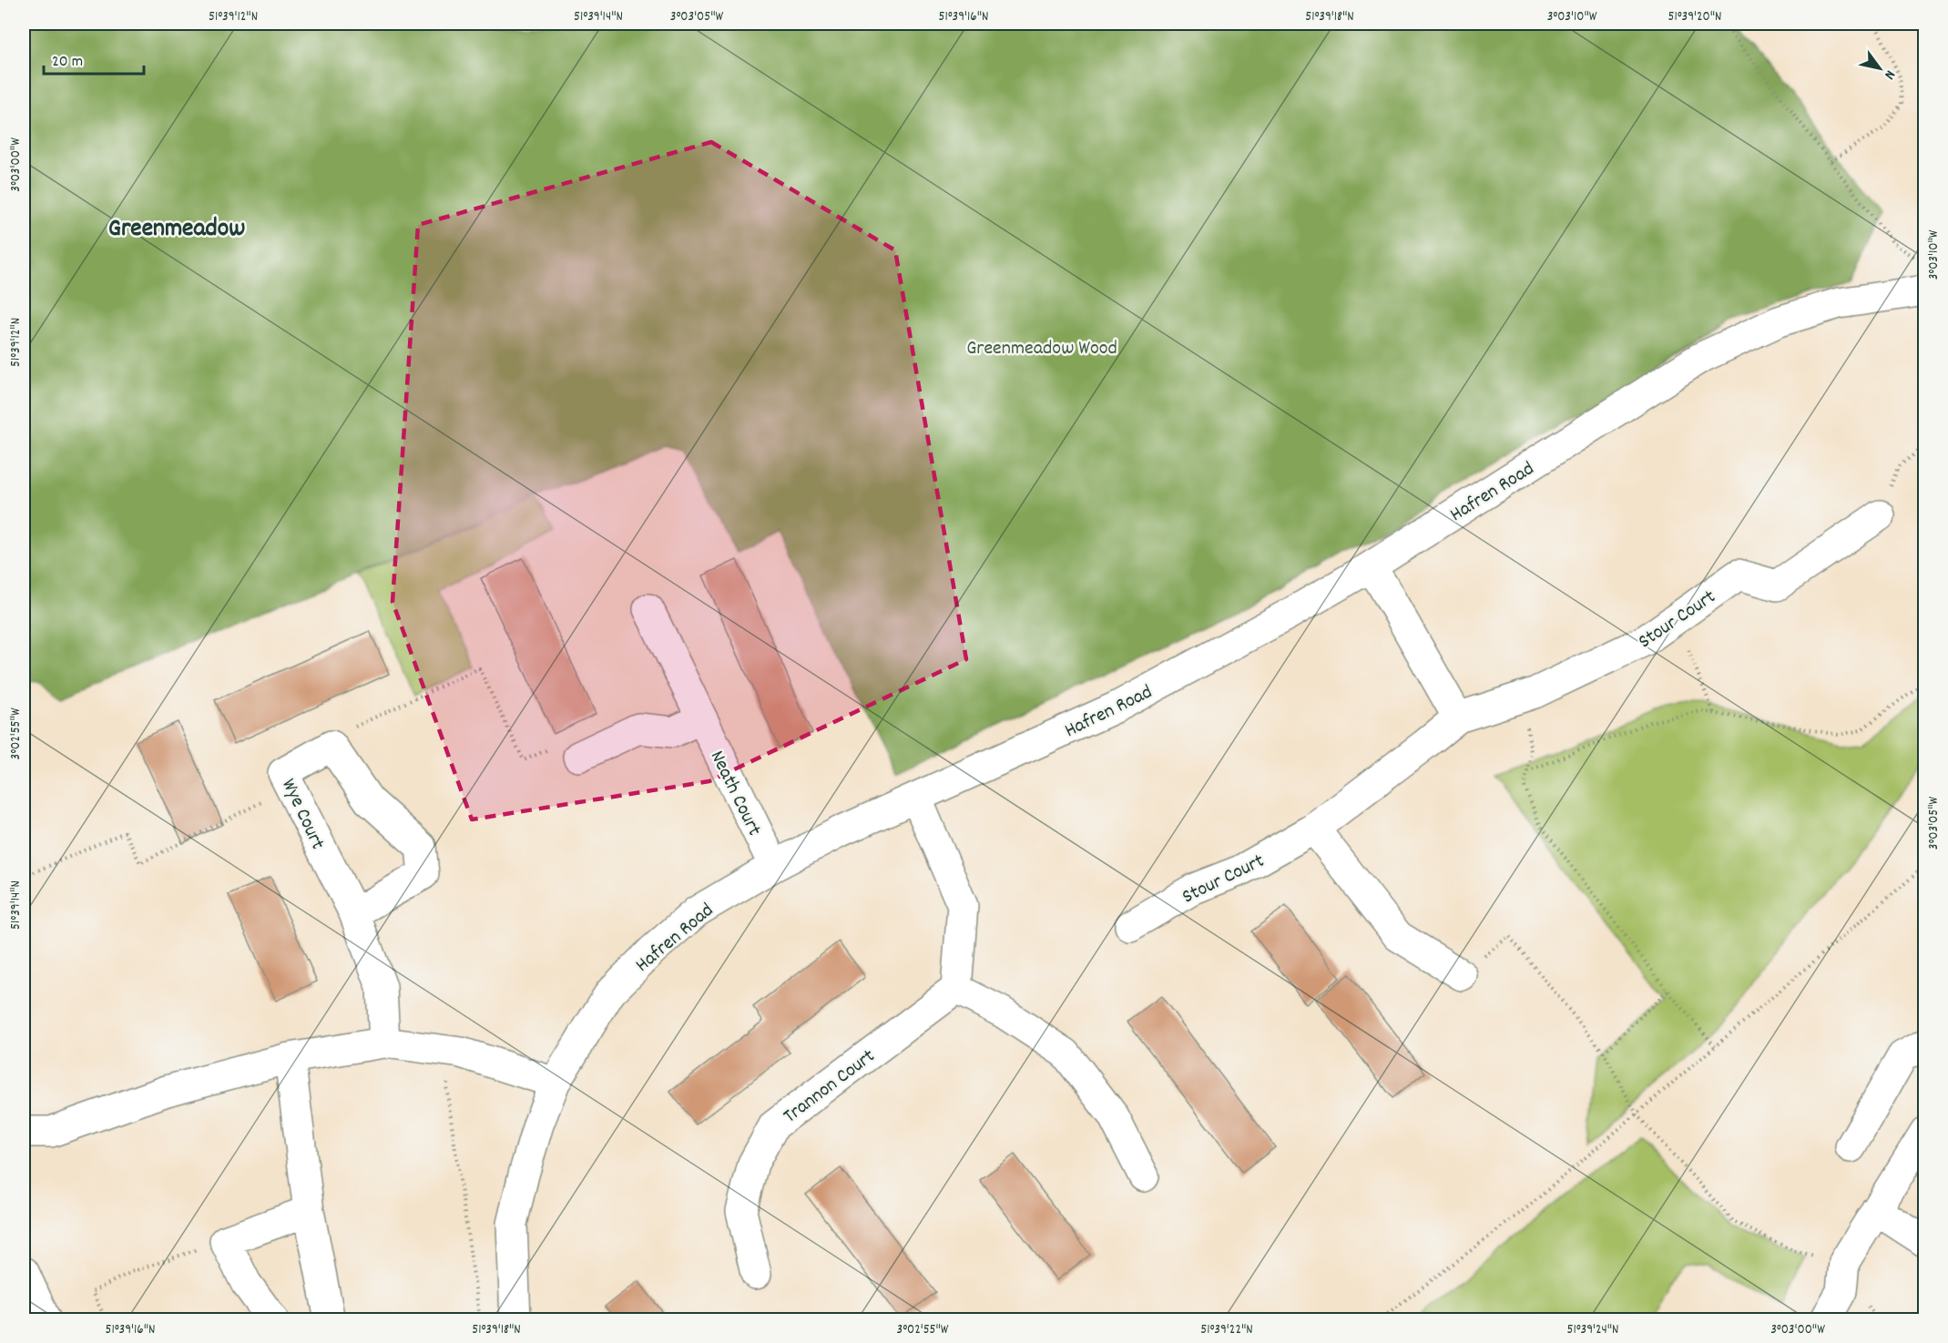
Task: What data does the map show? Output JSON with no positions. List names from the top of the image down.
{
  "streets": {
    "street": [
      "Hafren Road",
      "Stour Court",
      "Neath Court",
      "Wye Court",
      "Trannon Court"
    ]
  },
  "crossings": [
    ["Hafren Road", "Neath Court"]
  ],
  "districts": ["Greenmeadow"],
  "parks": ["Greenmeadow Wood"],
  "scale_bar": "20 m",
  "north": "bottom right",
  "coordinates": [
    "51°39'12\"N",
    "51°39'14\"N",
    "3°03'05\"W",
    "51°39'16\"N",
    "51°39'18\"N",
    "3°03'10\"W",
    "51°39'20\"N",
    "3°03'00\"W",
    "3°02'55\"W",
    "51°39'22\"N",
    "51°39'24\"N"
  ]
}
